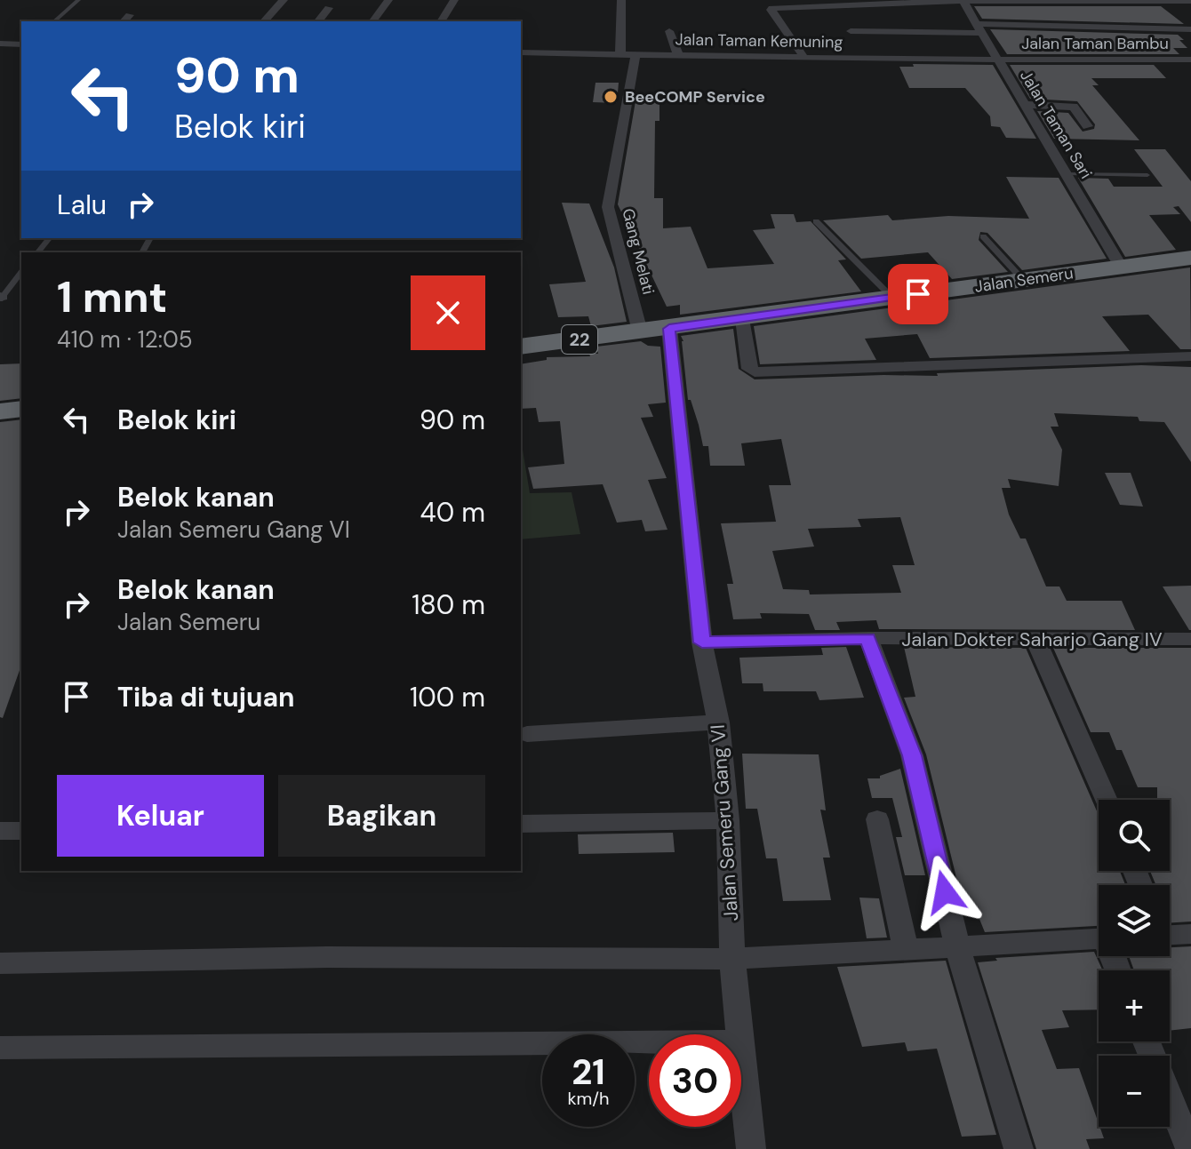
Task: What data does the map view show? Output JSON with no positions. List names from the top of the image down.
{
  "streets": {
    "highway": ["Jalan Semeru", "22"],
    "street": [
      "Jalan Taman Kemuning",
      "Jalan Taman Bambu",
      "Jalan Taman Sari",
      "Gang Melati",
      "Jalan Dokter Saharjo Gang IV",
      "Jalan Semeru Gang VI"
    ]
  },
  "crossings": [
    ["Jalan Taman Kemuning", "Jalan Taman Bambu"],
    ["Jalan Taman Kemuning", "Jalan Taman Sari"],
    ["Jalan Taman Kemuning", "Gang Melati"],
    ["Jalan Taman Bambu", "Jalan Taman Sari"],
    ["Jalan Taman Sari", "Jalan Semeru"],
    ["Gang Melati", "Jalan Semeru"],
    ["Jalan Semeru", "Jalan Semeru Gang VI"],
    ["Jalan Dokter Saharjo Gang IV", "Jalan Semeru Gang VI"]
  ],
  "places": ["BeeCOMP Service"],
  "page": {
    "turn": ["90 m", "Belok kiri"],
    "then": "Lalu",
    "heading": ["1 mnt", "410 m · 12:05"],
    "list": [
      {
        "name": "Belok kiri",
        "value": "90 m"
      },
      {
        "name": "Belok kanan",
        "note": "Jalan Semeru Gang VI",
        "value": "40 m"
      },
      {
        "name": "Belok kanan",
        "note": "Jalan Semeru",
        "value": "180 m"
      },
      {
        "name": "Tiba di tujuan",
        "value": "100 m"
      }
    ],
    "buttons": ["Keluar", "Bagikan"],
    "map_buttons": ["+", "−"],
    "speed": "21 km/h",
    "limit": "30"
  }
}
